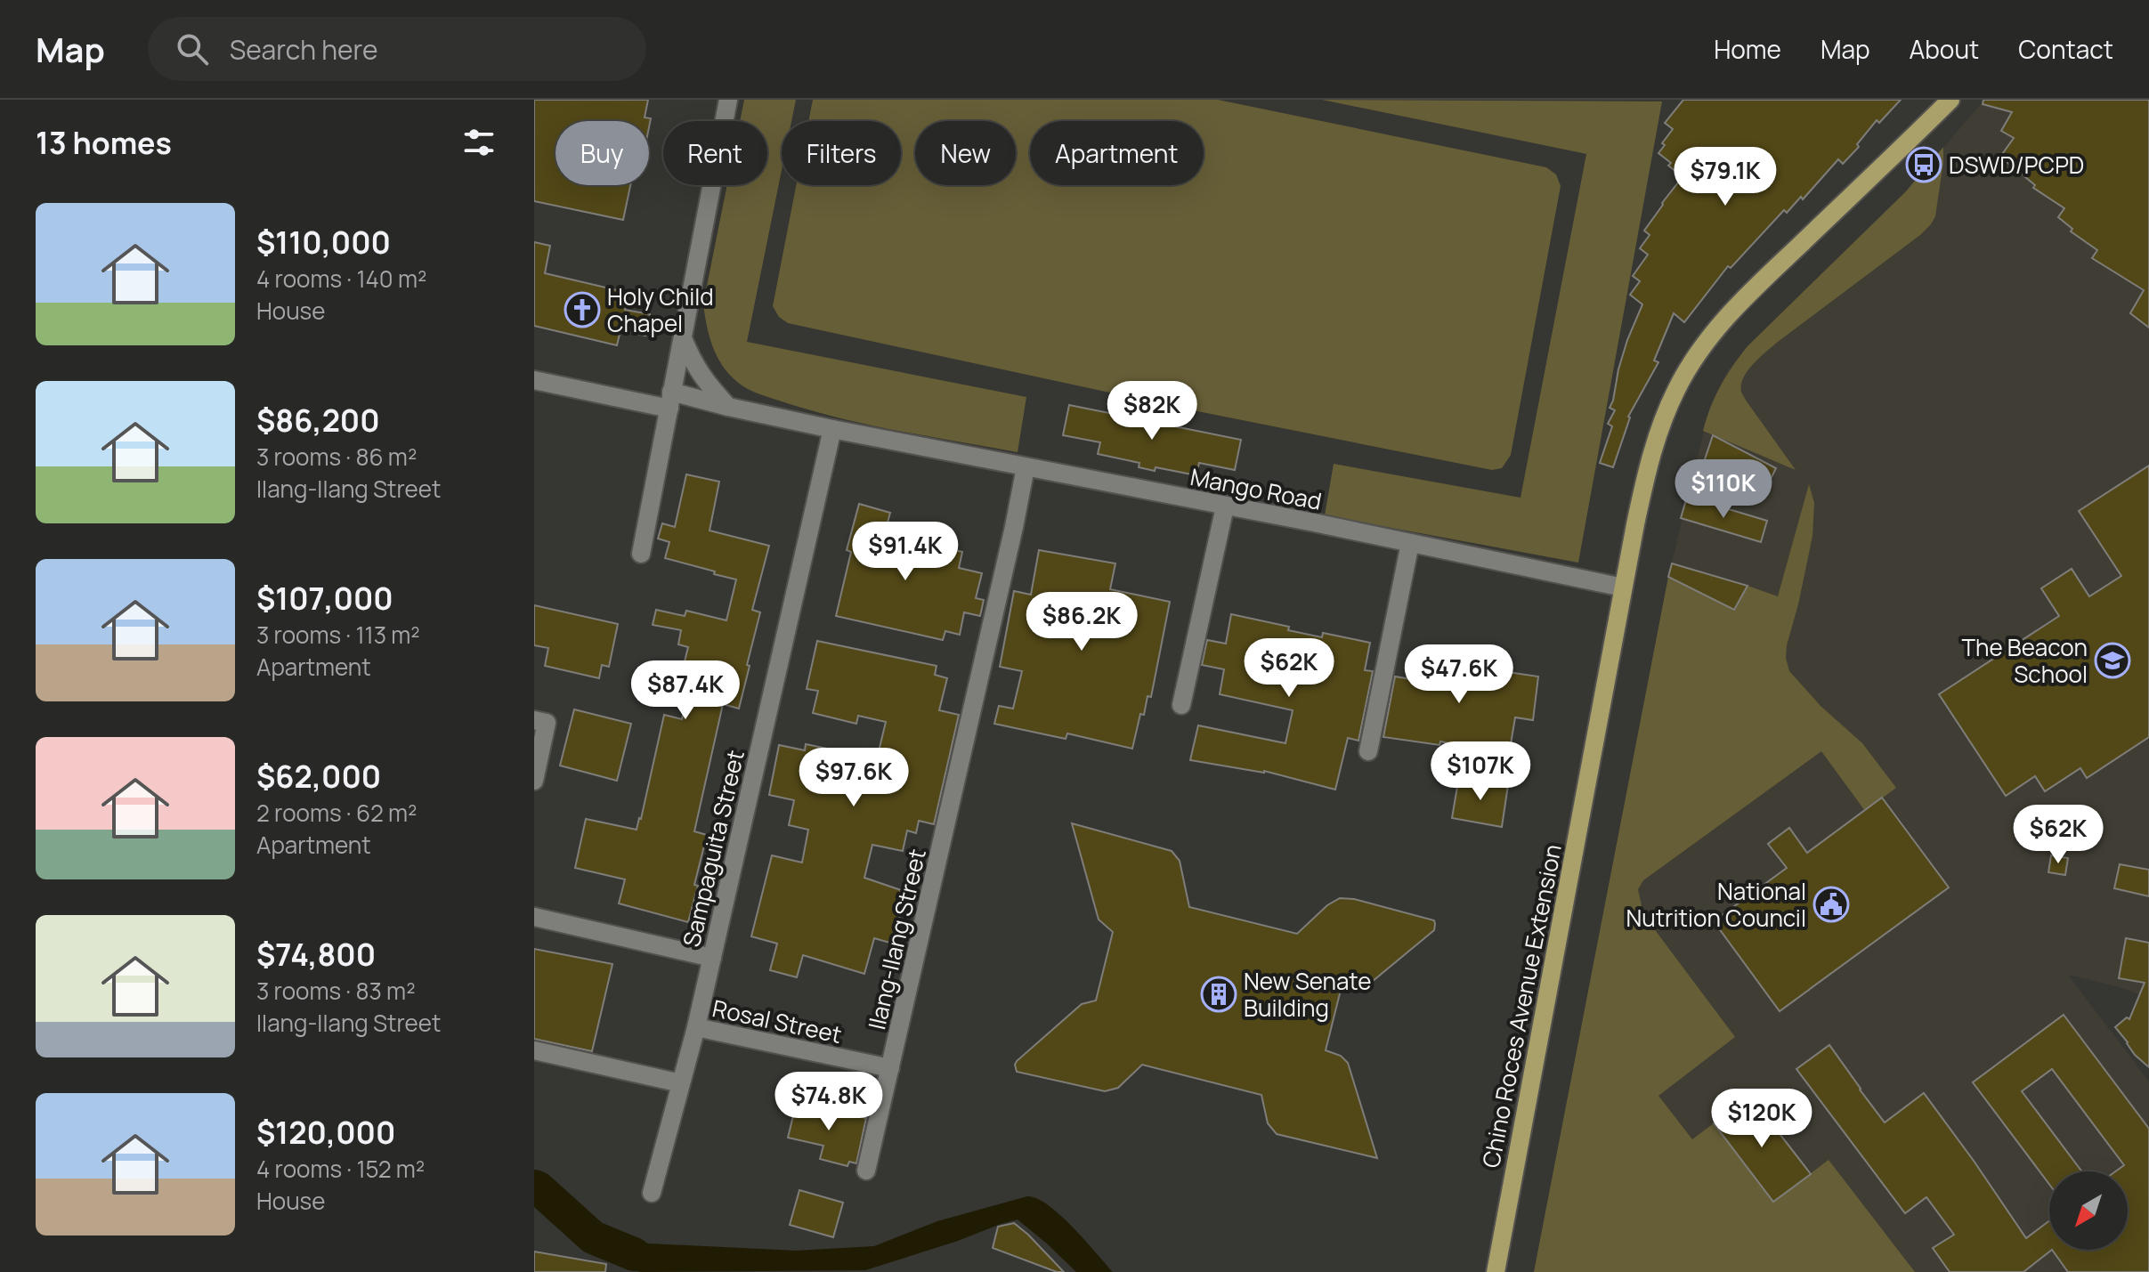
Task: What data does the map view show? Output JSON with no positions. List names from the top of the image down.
{
  "streets": {
    "main road": ["Chino Roces Avenue Extension"],
    "street": [
      "Mango Road",
      "Sampaguita Street",
      "Ilang-Ilang Street",
      "Rosal Street"
    ]
  },
  "crossings": [
    ["Mango Road", "Sampaguita Street"],
    ["Mango Road", "Ilang-Ilang Street"],
    ["Mango Road", "Chino Roces Avenue Extension"],
    ["Sampaguita Street", "Rosal Street"],
    ["Ilang-Ilang Street", "Rosal Street"]
  ],
  "places": {
    "bus stop": ["DSWD/PCPD"],
    "church": ["Holy Child Chapel"],
    "school or university": ["The Beacon School"],
    "public building": ["National Nutrition Council"],
    "building": ["New Senate Building"]
  },
  "north": "bottom left",
  "page": {
    "header": "Map",
    "search": "Search here",
    "nav": [
      "Home",
      "Map",
      "About",
      "Contact"
    ],
    "heading": "13 homes",
    "chip": [
      "Buy",
      "Rent",
      "Filters",
      "New",
      "Apartment"
    ],
    "price": [
      "$79.1K",
      "$82K",
      "$110K",
      "$91.4K",
      "$86.2K",
      "$62K",
      "$47.6K",
      "$87.4K",
      "$107K",
      "$97.6K",
      "$62K",
      "$74.8K",
      "$120K"
    ],
    "list": [
      {
        "name": "$110,000",
        "note": "4 rooms · 140 m² · House"
      },
      {
        "name": "$86,200",
        "note": "3 rooms · 86 m² · Ilang-Ilang Street"
      },
      {
        "name": "$107,000",
        "note": "3 rooms · 113 m² · Apartment"
      },
      {
        "name": "$62,000",
        "note": "2 rooms · 62 m² · Apartment"
      },
      {
        "name": "$74,800",
        "note": "3 rooms · 83 m² · Ilang-Ilang Street"
      },
      {
        "name": "$120,000",
        "note": "4 rooms · 152 m² · House"
      }
    ]
  }
}
